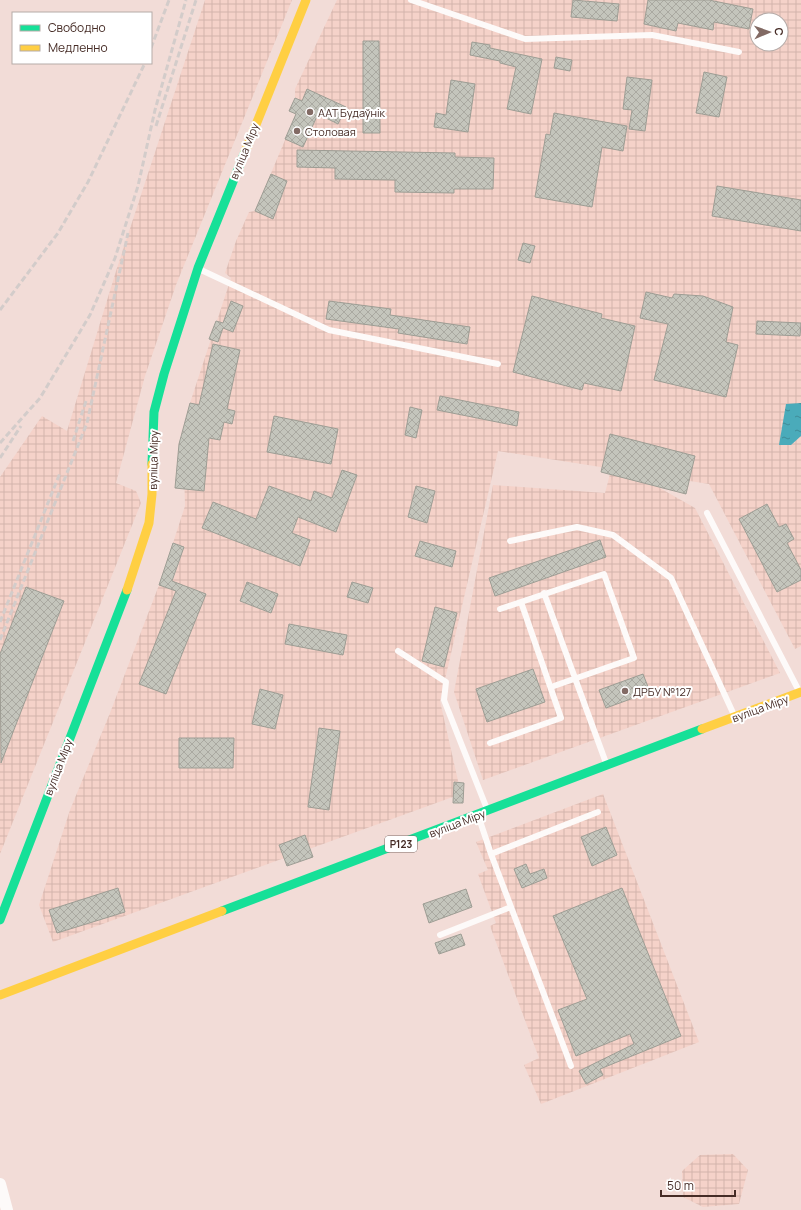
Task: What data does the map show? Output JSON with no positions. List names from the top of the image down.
{
  "streets": {
    "street": ["вуліца Міру", "Р123"]
  },
  "places": ["ААТ Будаўнік", "Столовая", "ДРБУ №127"],
  "legend": ["Свободно", "Медленно"],
  "scale_bar": "50 m",
  "north": "right"
}
